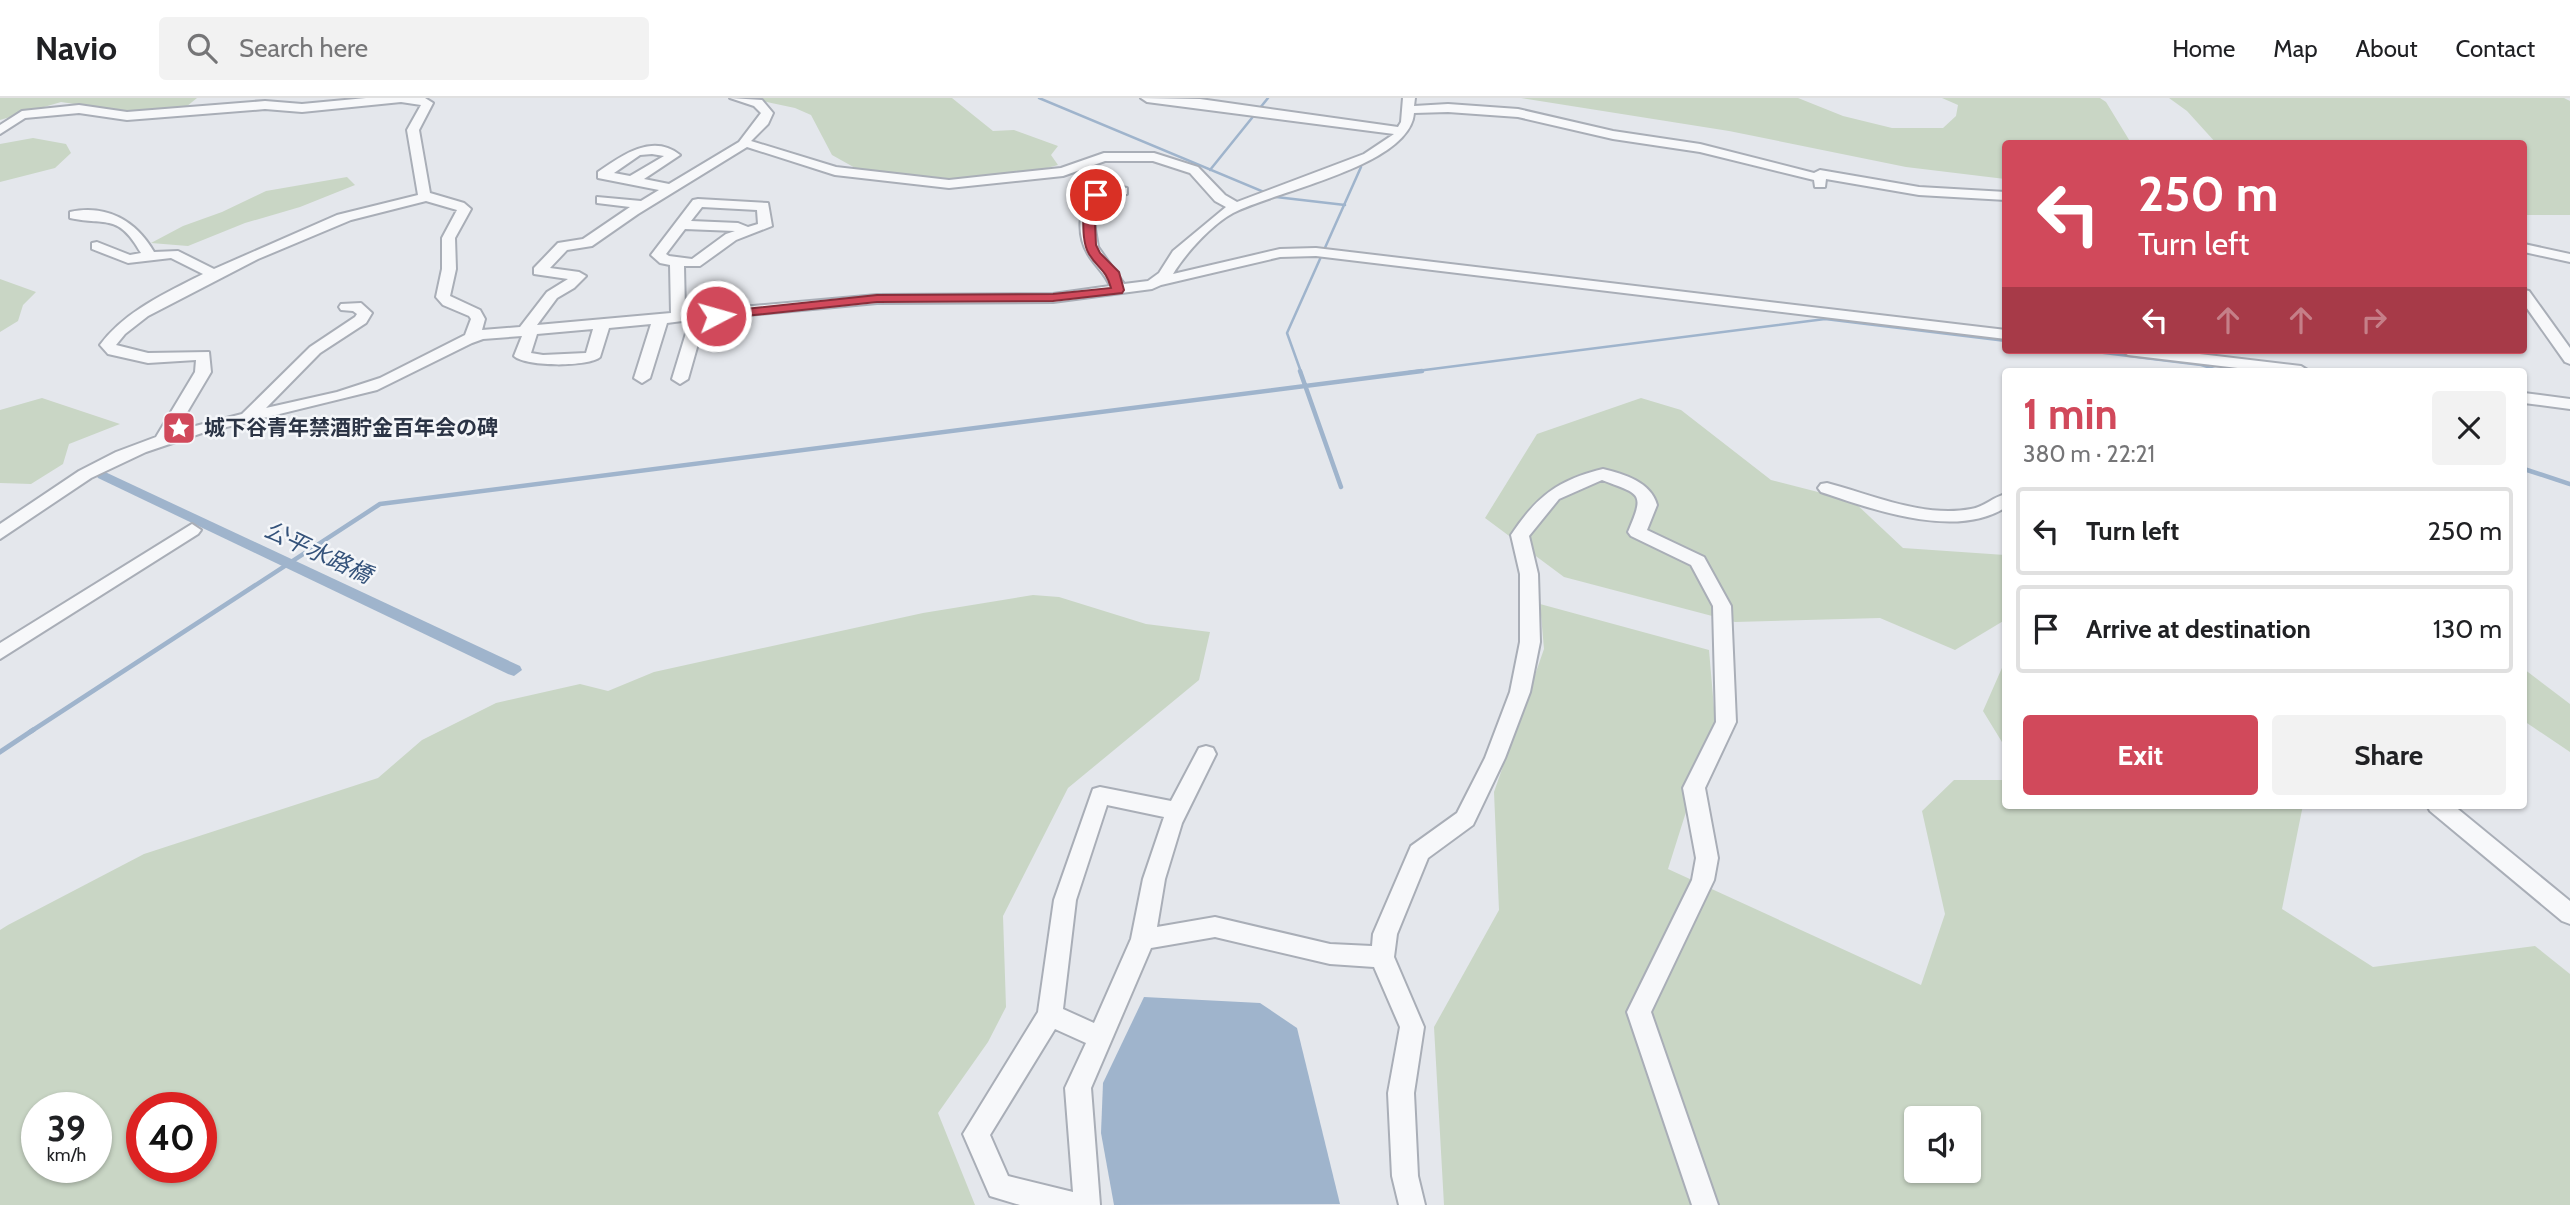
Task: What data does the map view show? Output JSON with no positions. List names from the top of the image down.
{
  "water": ["公平水路橋"],
  "places": {
    "place": ["城下谷青年禁酒貯金百年会の碑"]
  },
  "page": {
    "header": "Navio",
    "search": "Search here",
    "nav": [
      "Home",
      "Map",
      "About",
      "Contact"
    ],
    "turn": ["250 m", "Turn left"],
    "heading": ["1 min", "380 m · 22:21"],
    "list": [
      {
        "name": "Turn left",
        "value": "250 m"
      },
      {
        "name": "Arrive at destination",
        "value": "130 m"
      }
    ],
    "buttons": ["Exit", "Share"],
    "speed": "39 km/h",
    "limit": "40"
  }
}
